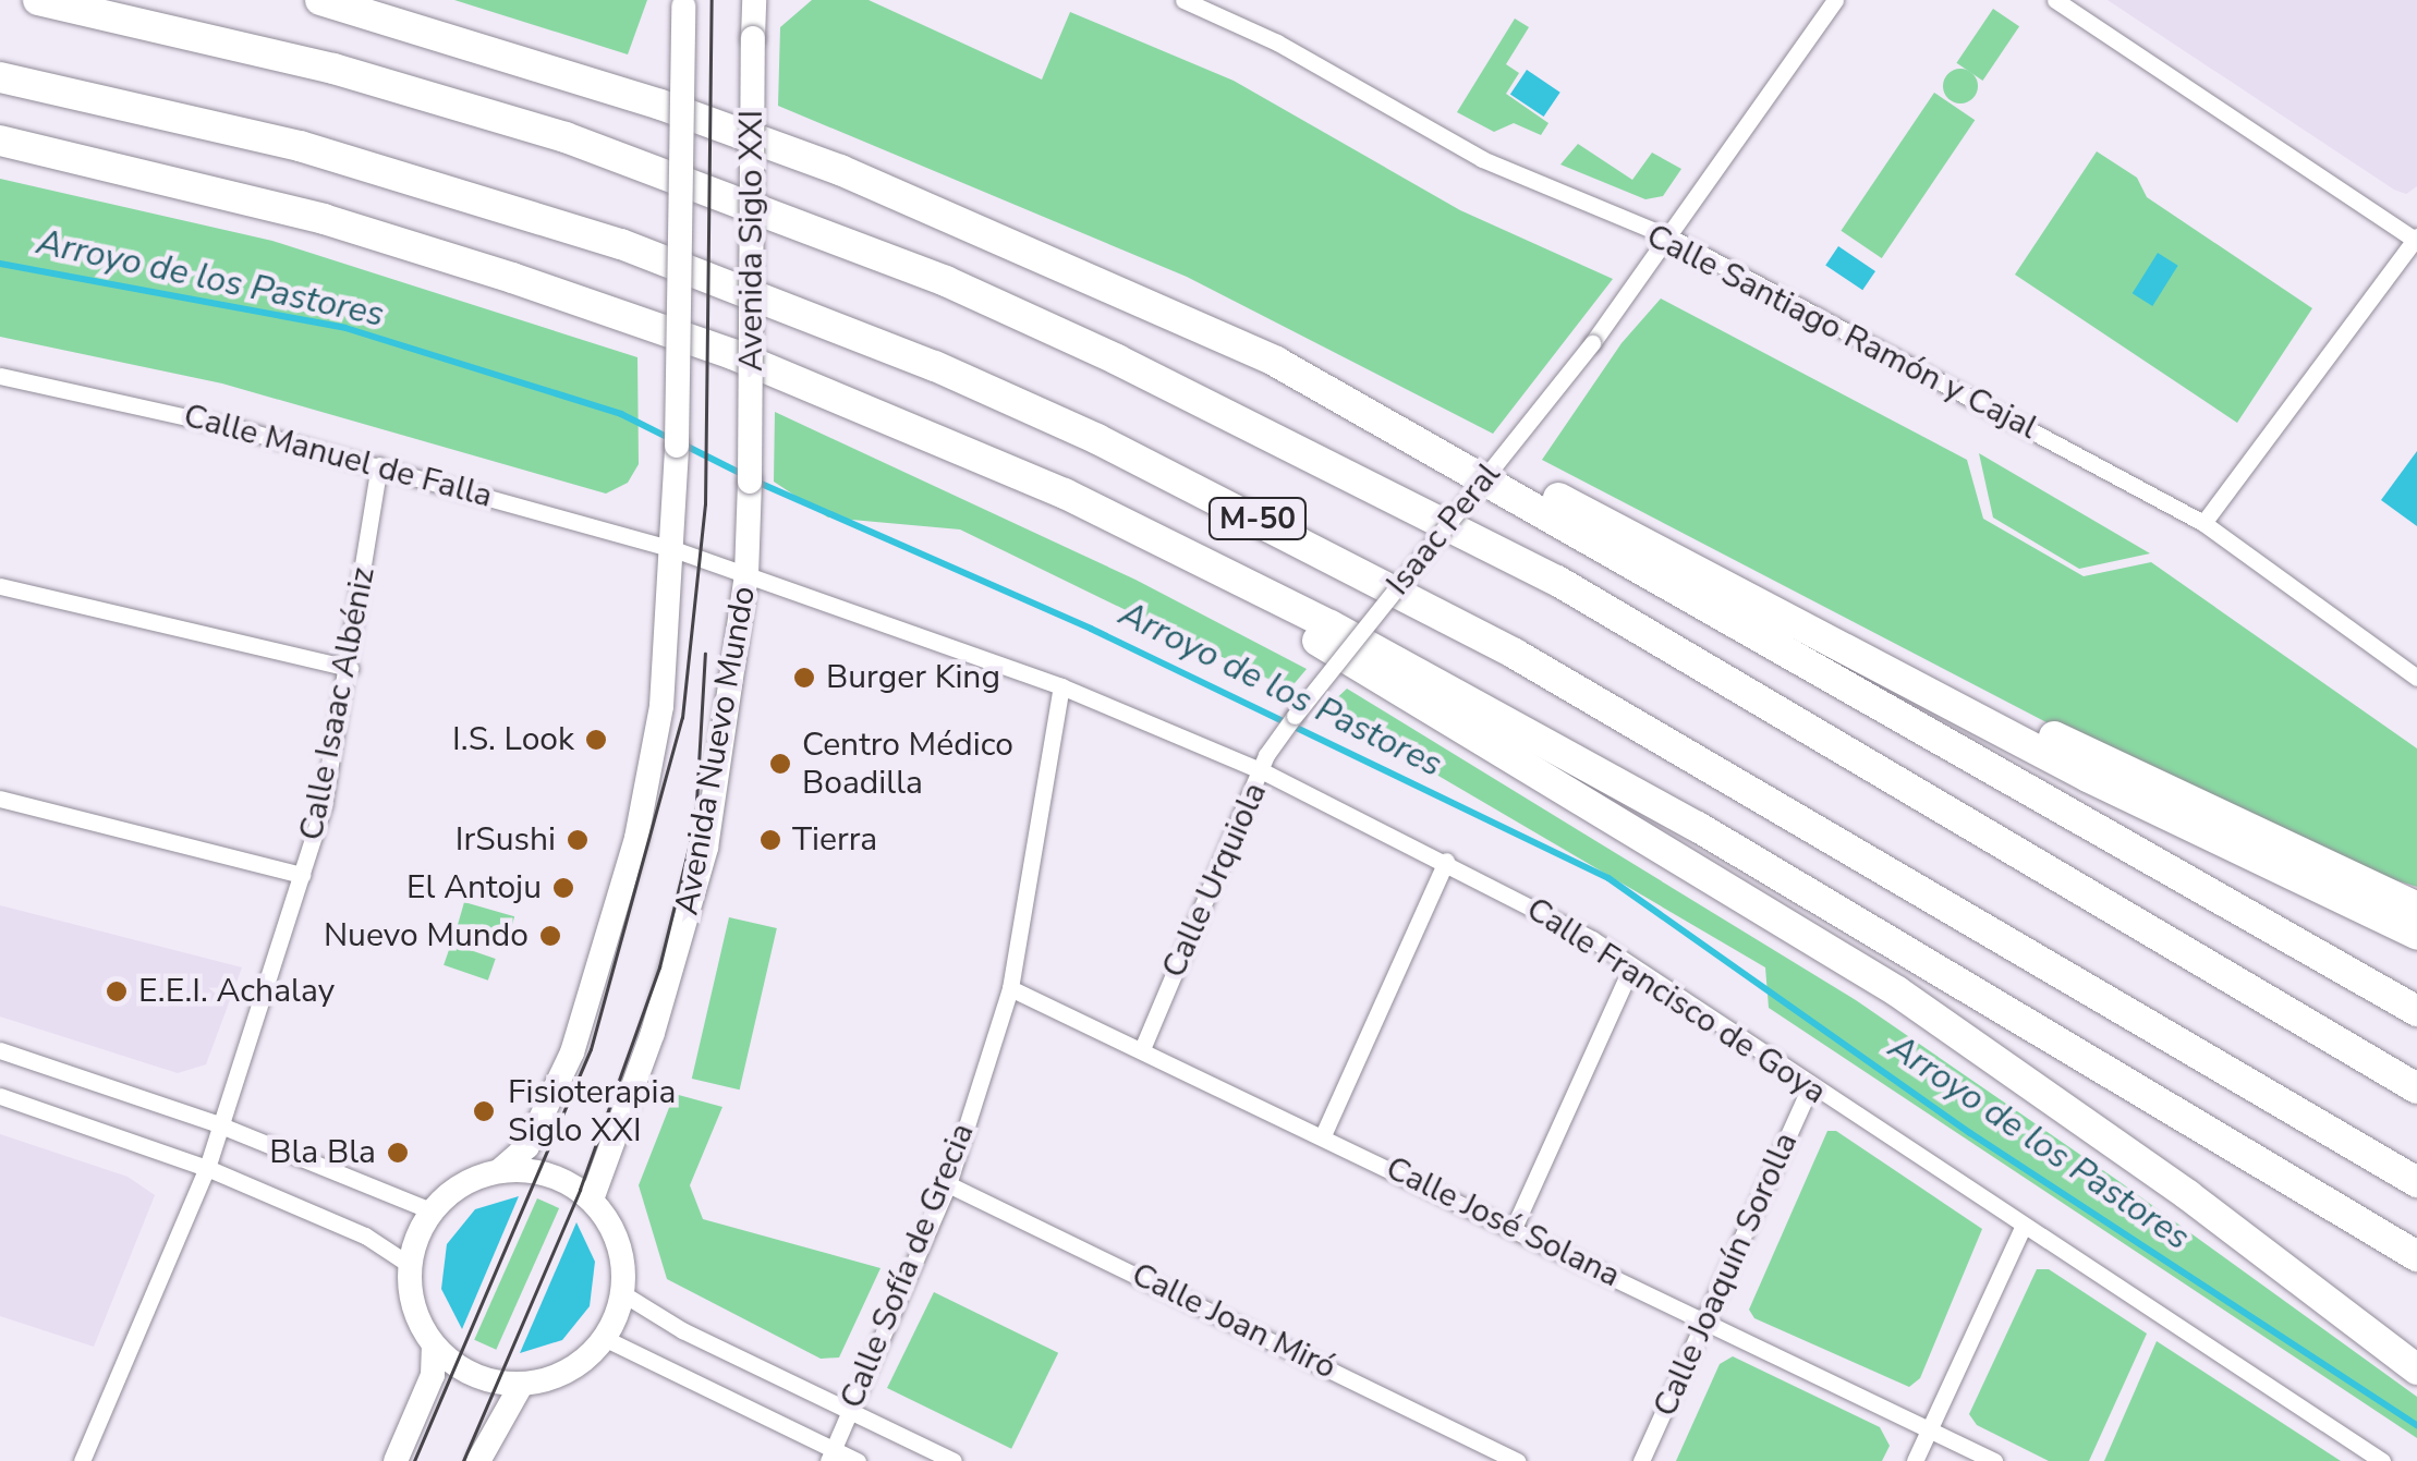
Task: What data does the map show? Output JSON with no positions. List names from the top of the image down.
{
  "streets": {
    "highway": ["M-50"],
    "street": [
      "Avenida Siglo XXI",
      "Calle Santiago Ramón y Cajal",
      "Calle Manuel de Falla",
      "Isaac Peral",
      "Calle Isaac Albéniz",
      "Avenida Nuevo Mundo",
      "Calle Urquiola",
      "Calle Francisco de Goya",
      "Calle José Solana",
      "Calle Sofía de Grecia",
      "Calle Joaquín Sorolla",
      "Calle Joan Miró"
    ]
  },
  "crossings": [
    ["Avenida Siglo XXI", "Avenida Nuevo Mundo"],
    ["Calle Santiago Ramón y Cajal", "Isaac Peral"],
    ["Calle Manuel de Falla", "Calle Isaac Albéniz"],
    ["Calle Manuel de Falla", "Avenida Nuevo Mundo"],
    ["Calle Manuel de Falla", "Calle Francisco de Goya"],
    ["Isaac Peral", "Calle Urquiola"],
    ["Avenida Nuevo Mundo", "Calle Francisco de Goya"],
    ["Calle Urquiola", "Calle Francisco de Goya"],
    ["Calle Urquiola", "Calle José Solana"],
    ["Calle Francisco de Goya", "Calle Sofía de Grecia"],
    ["Calle Francisco de Goya", "Calle Joaquín Sorolla"],
    ["Calle José Solana", "Calle Sofía de Grecia"],
    ["Calle José Solana", "Calle Joaquín Sorolla"],
    ["Calle Sofía de Grecia", "Calle Joan Miró"]
  ],
  "water": ["Arroyo de los Pastores"],
  "places": [
    "Burger King",
    "I.S. Look",
    "Centro Médico Boadilla",
    "IrSushi",
    "Tierra",
    "El Antoju",
    "Nuevo Mundo",
    "E.E.I. Achalay",
    "Fisioterapia Siglo XXI",
    "Bla Bla"
  ]
}
